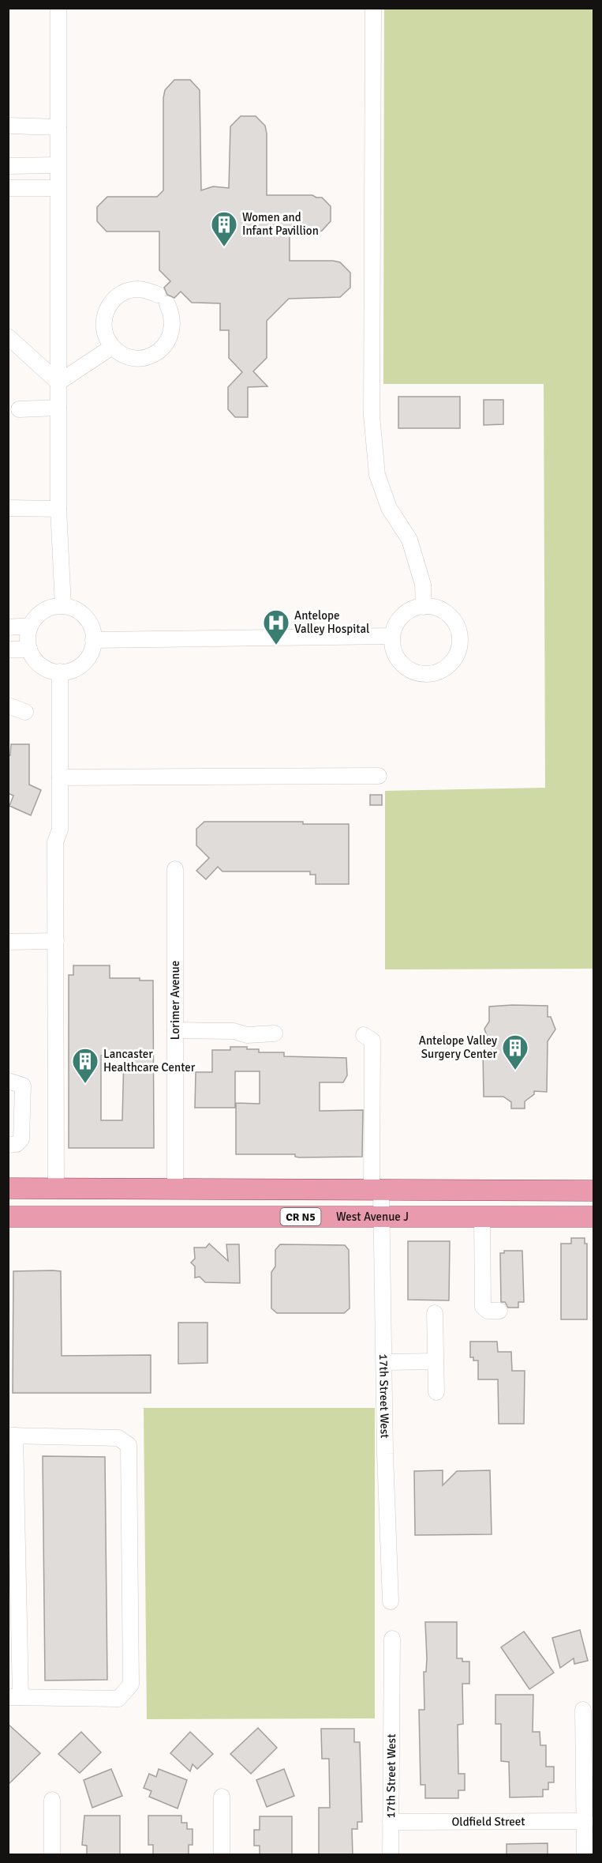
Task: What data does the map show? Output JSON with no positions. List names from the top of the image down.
{
  "streets": {
    "main road": ["CR N5", "West Avenue J"],
    "street": ["Lorimer Avenue", "17th Street West", "Oldfield Street"]
  },
  "crossings": [
    ["West Avenue J", "17th Street West"],
    ["17th Street West", "Oldfield Street"]
  ],
  "places": {
    "building": ["Women and Infant Pavillion", "Antelope Valley Surgery Center", "Lancaster Healthcare Center"],
    "hospital": ["Antelope Valley Hospital"]
  }
}
